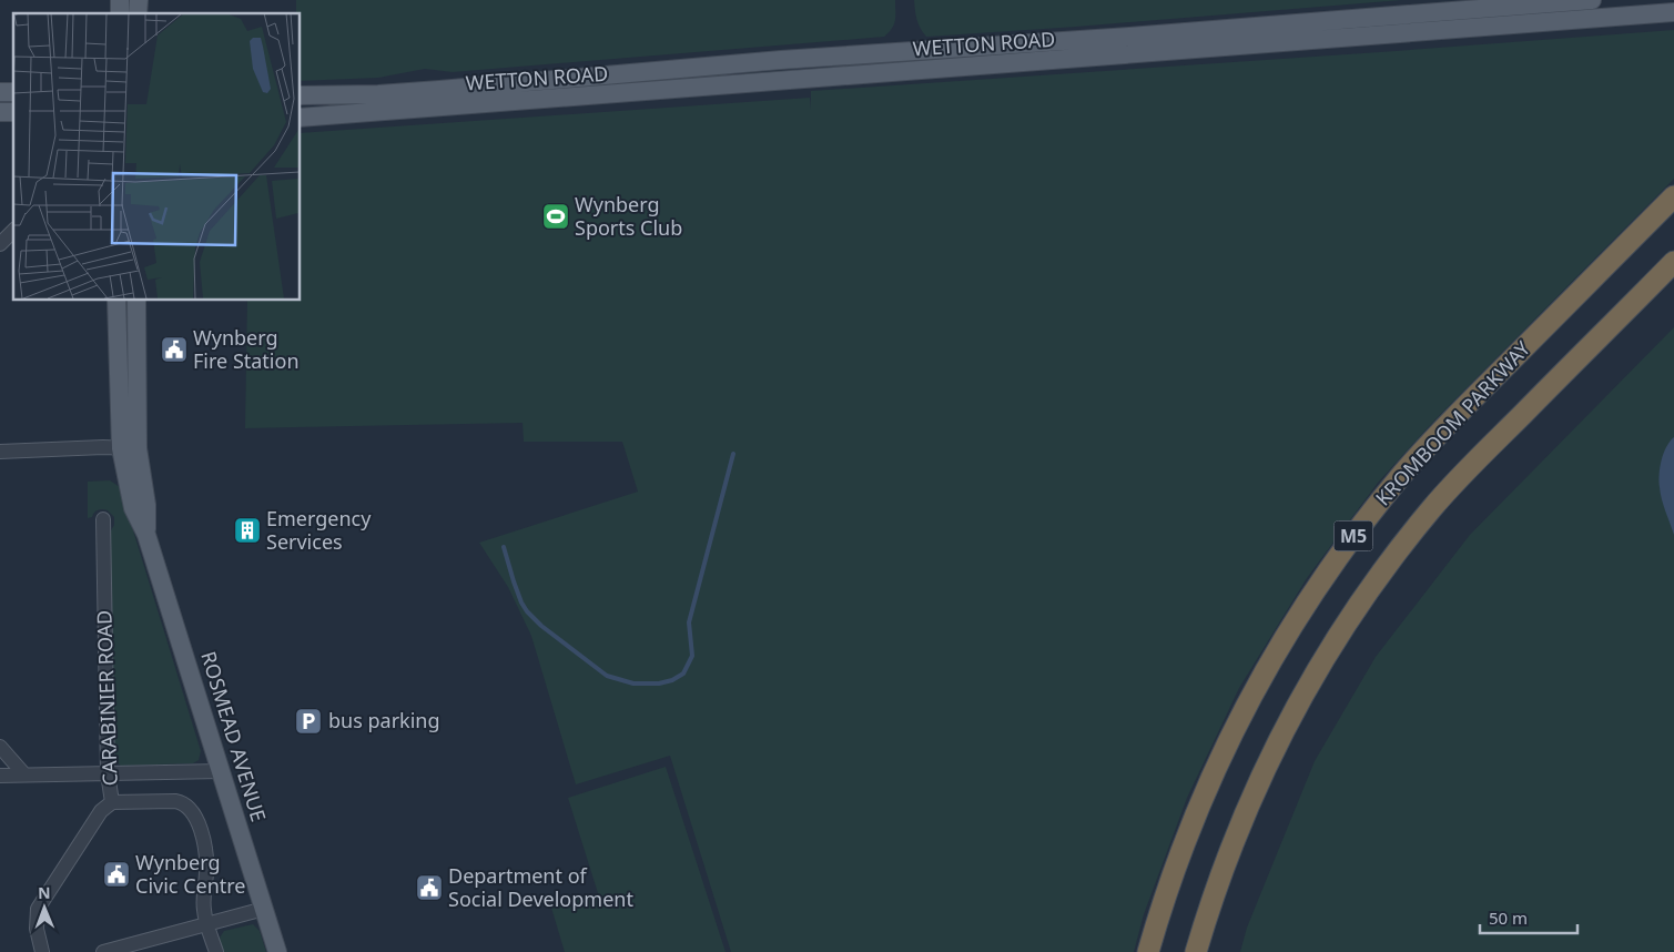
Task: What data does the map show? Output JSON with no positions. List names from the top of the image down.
{
  "streets": {
    "highway": ["KROMBOOM PARKWAY", "M5"],
    "main road": ["WETTON ROAD", "ROSMEAD AVENUE"],
    "street": ["CARABINIER ROAD"]
  },
  "places": {
    "sports": ["Wynberg Sports Club"],
    "public building": ["Wynberg Fire Station", "Wynberg Civic Centre", "Department of Social Development"],
    "building": ["Emergency Services"],
    "parking": ["bus parking"]
  },
  "scale_bar": "50 m",
  "north": "top"
}
